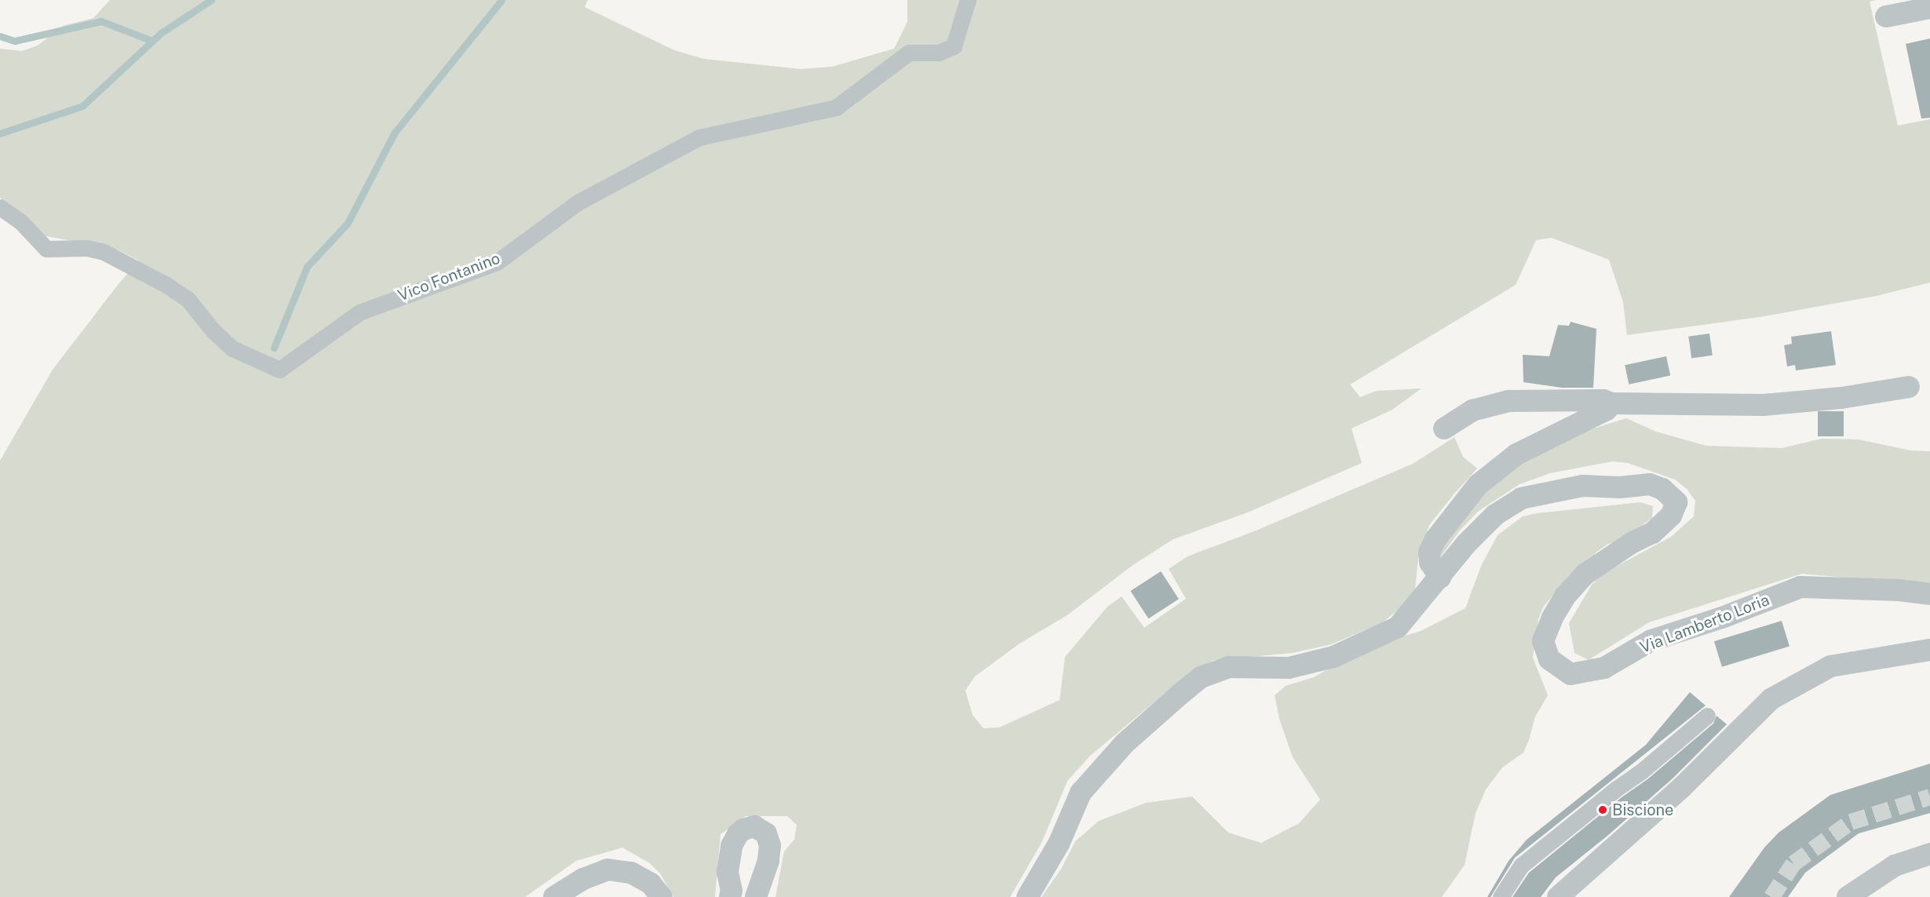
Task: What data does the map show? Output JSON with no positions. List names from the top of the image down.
{
  "streets": {
    "street": ["Vico Fontanino", "Via Lamberto Loria"]
  },
  "places": ["Biscione"]
}
